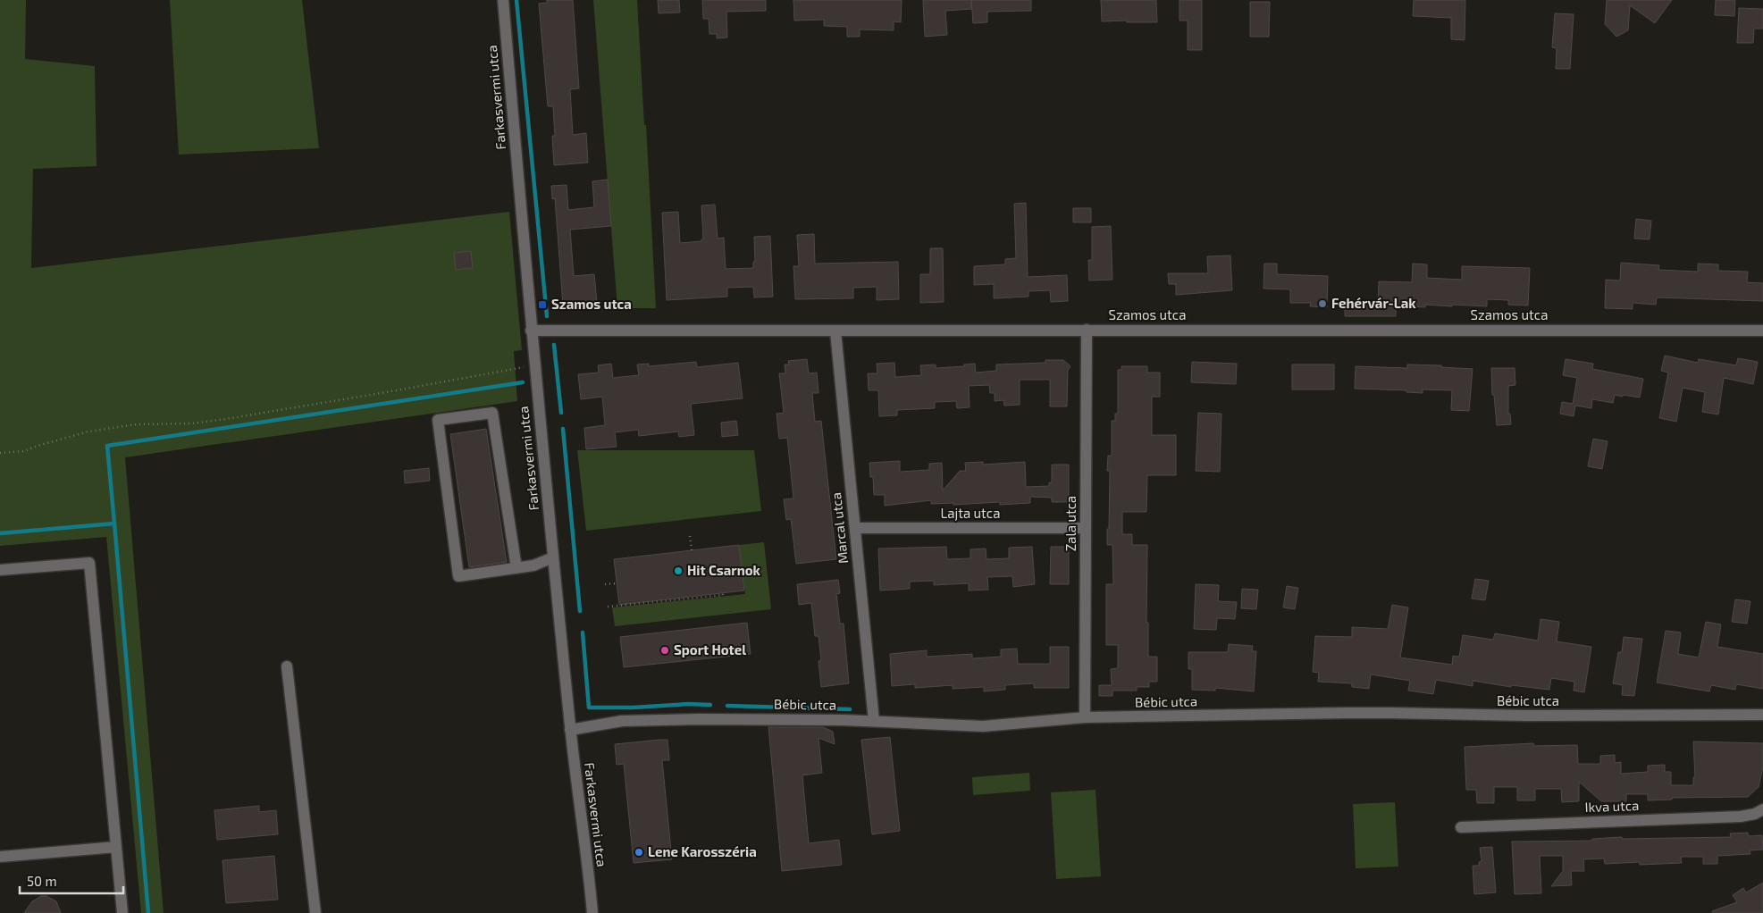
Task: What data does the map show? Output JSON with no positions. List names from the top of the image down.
{
  "streets": {
    "street": [
      "Farkasvermi utca",
      "Szamos utca",
      "Lajta utca",
      "Zala utca",
      "Marcal utca",
      "Bébic utca",
      "Ikva utca"
    ]
  },
  "crossings": [
    ["Farkasvermi utca", "Szamos utca"],
    ["Farkasvermi utca", "Bébic utca"],
    ["Szamos utca", "Zala utca"],
    ["Szamos utca", "Marcal utca"],
    ["Lajta utca", "Zala utca"],
    ["Lajta utca", "Marcal utca"],
    ["Zala utca", "Bébic utca"],
    ["Marcal utca", "Bébic utca"]
  ],
  "places": {
    "other": [
      "Fehérvár-Lak",
      "Hit Csarnok",
      "Sport Hotel",
      "Lene Karosszéria"
    ],
    "transit": ["Szamos utca"]
  },
  "scale_bar": "50 m"
}
